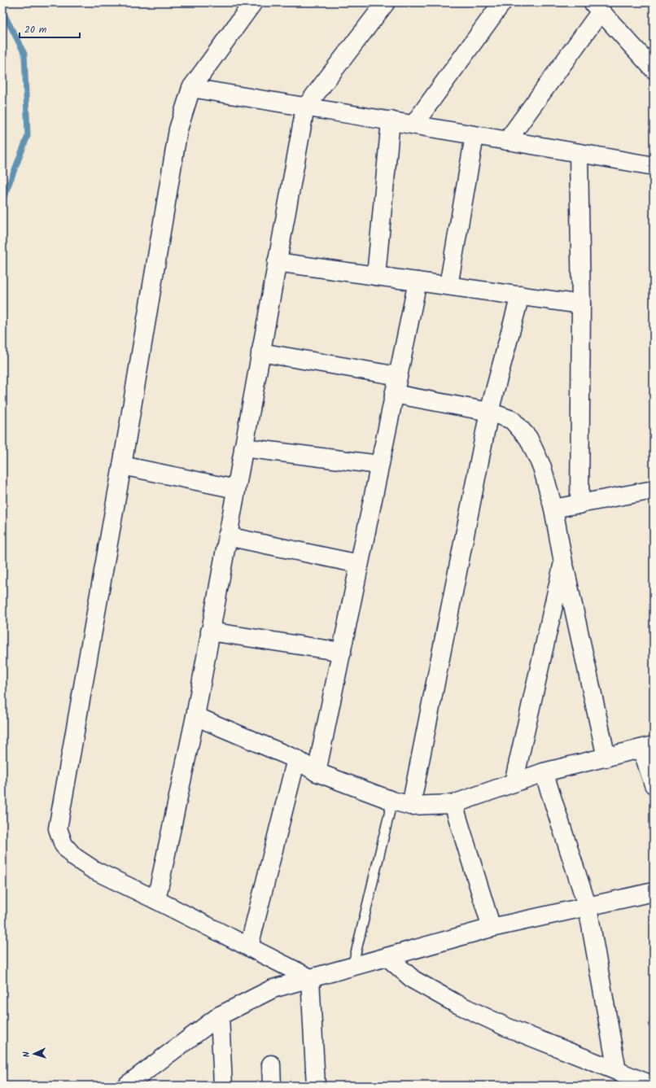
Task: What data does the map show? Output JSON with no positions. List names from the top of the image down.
{
  "scale_bar": "20 m",
  "north": "left"
}
